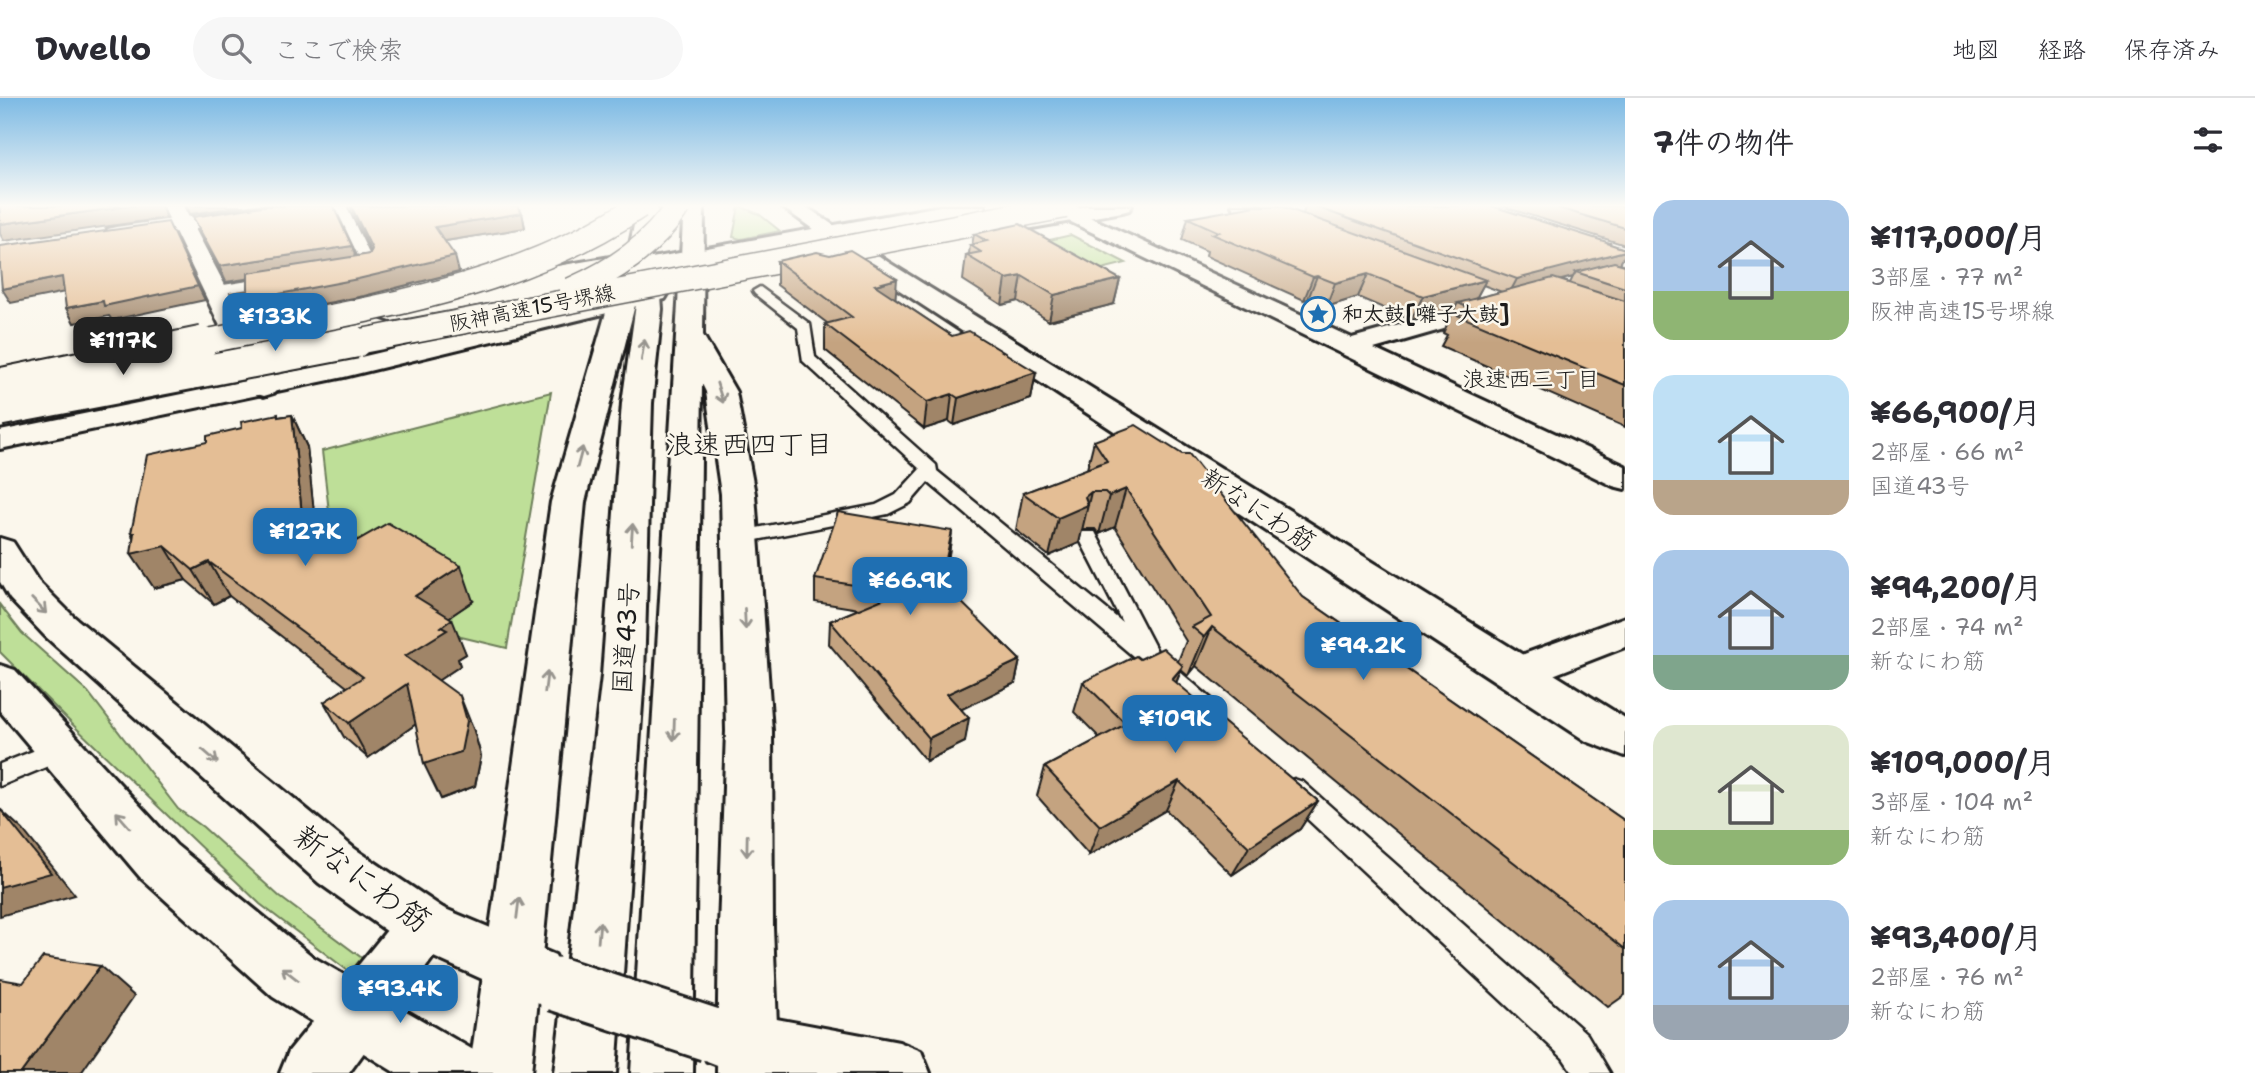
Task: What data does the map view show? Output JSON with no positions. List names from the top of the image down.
{
  "streets": {
    "main road": ["阪神高速15号堺線", "新なにわ筋", "国道43号"]
  },
  "districts": ["浪速西三丁目", "浪速西四丁目"],
  "places": {
    "place": ["和太鼓[囃子大鼓]"]
  },
  "page": {
    "header": "Dwello",
    "search": "ここで検索",
    "nav": ["地図", "経路", "保存済み"],
    "heading": "7件の物件",
    "list": [
      {
        "name": "¥117,000/月",
        "note": "3部屋 · 77 m² · 阪神高速15号堺線"
      },
      {
        "name": "¥66,900/月",
        "note": "2部屋 · 66 m² · 国道43号"
      },
      {
        "name": "¥94,200/月",
        "note": "2部屋 · 74 m² · 新なにわ筋"
      },
      {
        "name": "¥109,000/月",
        "note": "3部屋 · 104 m² · 新なにわ筋"
      },
      {
        "name": "¥93,400/月",
        "note": "2部屋 · 76 m² · 新なにわ筋"
      }
    ],
    "price": [
      "¥133K",
      "¥117K",
      "¥127K",
      "¥66.9K",
      "¥94.2K",
      "¥109K",
      "¥93.4K"
    ]
  }
}
